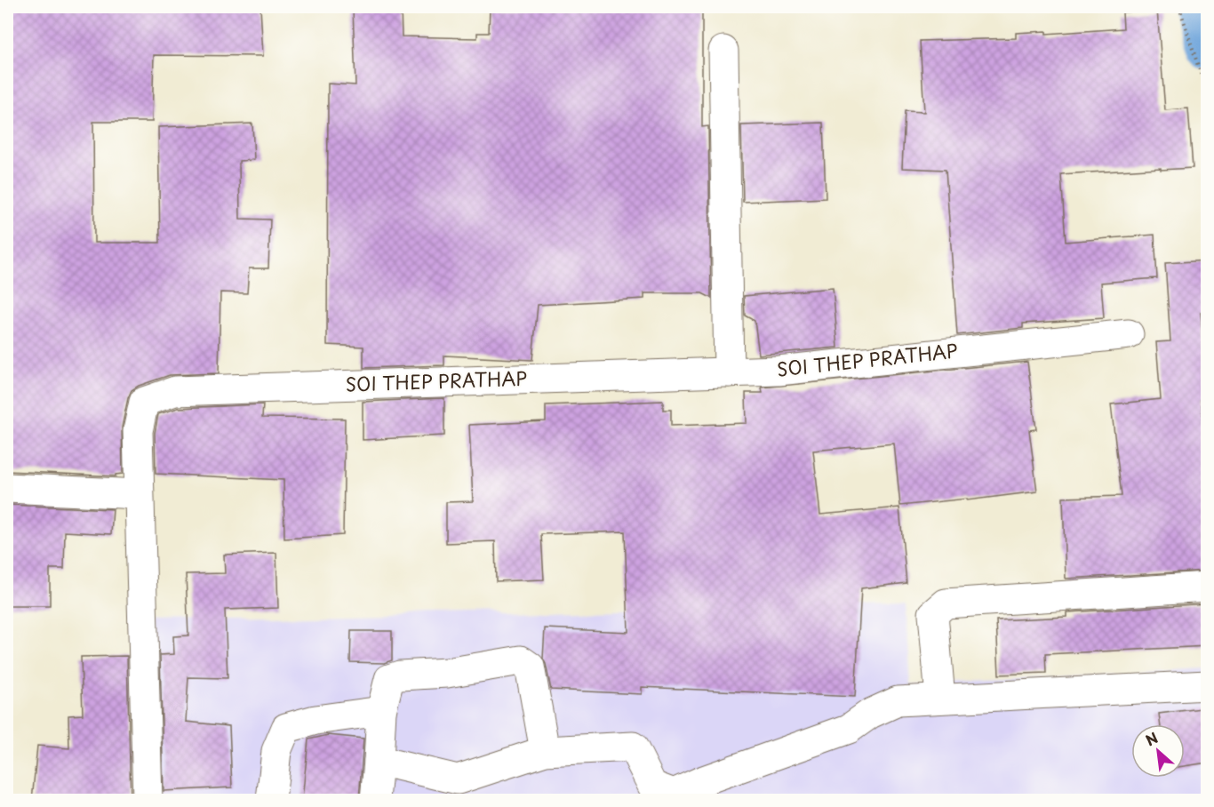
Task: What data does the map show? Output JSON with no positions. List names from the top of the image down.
{
  "streets": {
    "street": ["SOI THEP PRATHAP"]
  },
  "north": "top left"
}
